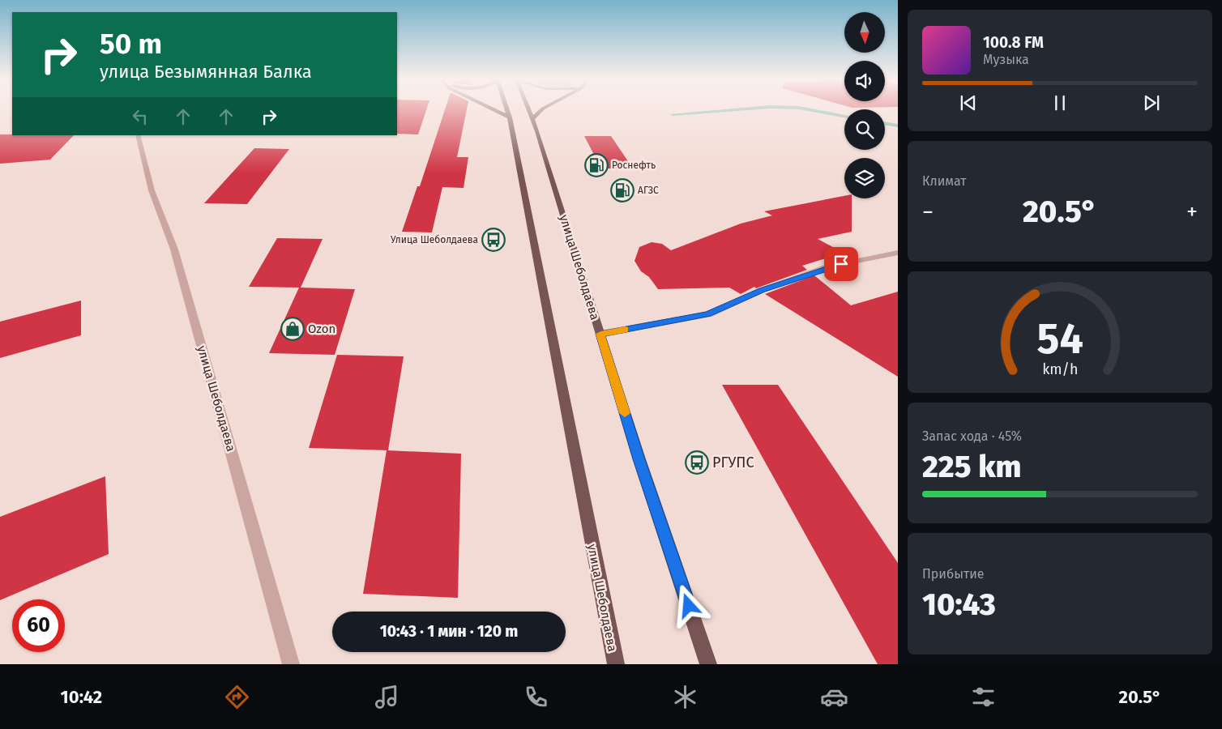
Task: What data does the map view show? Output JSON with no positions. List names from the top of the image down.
{
  "streets": {
    "main road": ["улица Шеболдаева"]
  },
  "places": {
    "fuel station": ["Роснефть", "АГЗС"],
    "bus stop": ["Улица Шеболдаева", "РГУПС"],
    "shop": ["Ozon"]
  },
  "north": "bottom",
  "page": {
    "turn": ["50 m", "улица Безымянная Балка"],
    "song": ["100.8 FM", "Музыка"],
    "tile": [
      "Климат",
      ["Запас хода · 45%", "225 km"],
      ["Прибытие", "10:43"]
    ],
    "heat": ["−", "20.5°", "+"],
    "limit": "60",
    "trip": "10:43 · 1 мин · 120 m",
    "tabs": ["10:42", "20.5°"],
    "gauge": ["54", "km/h"]
  }
}
